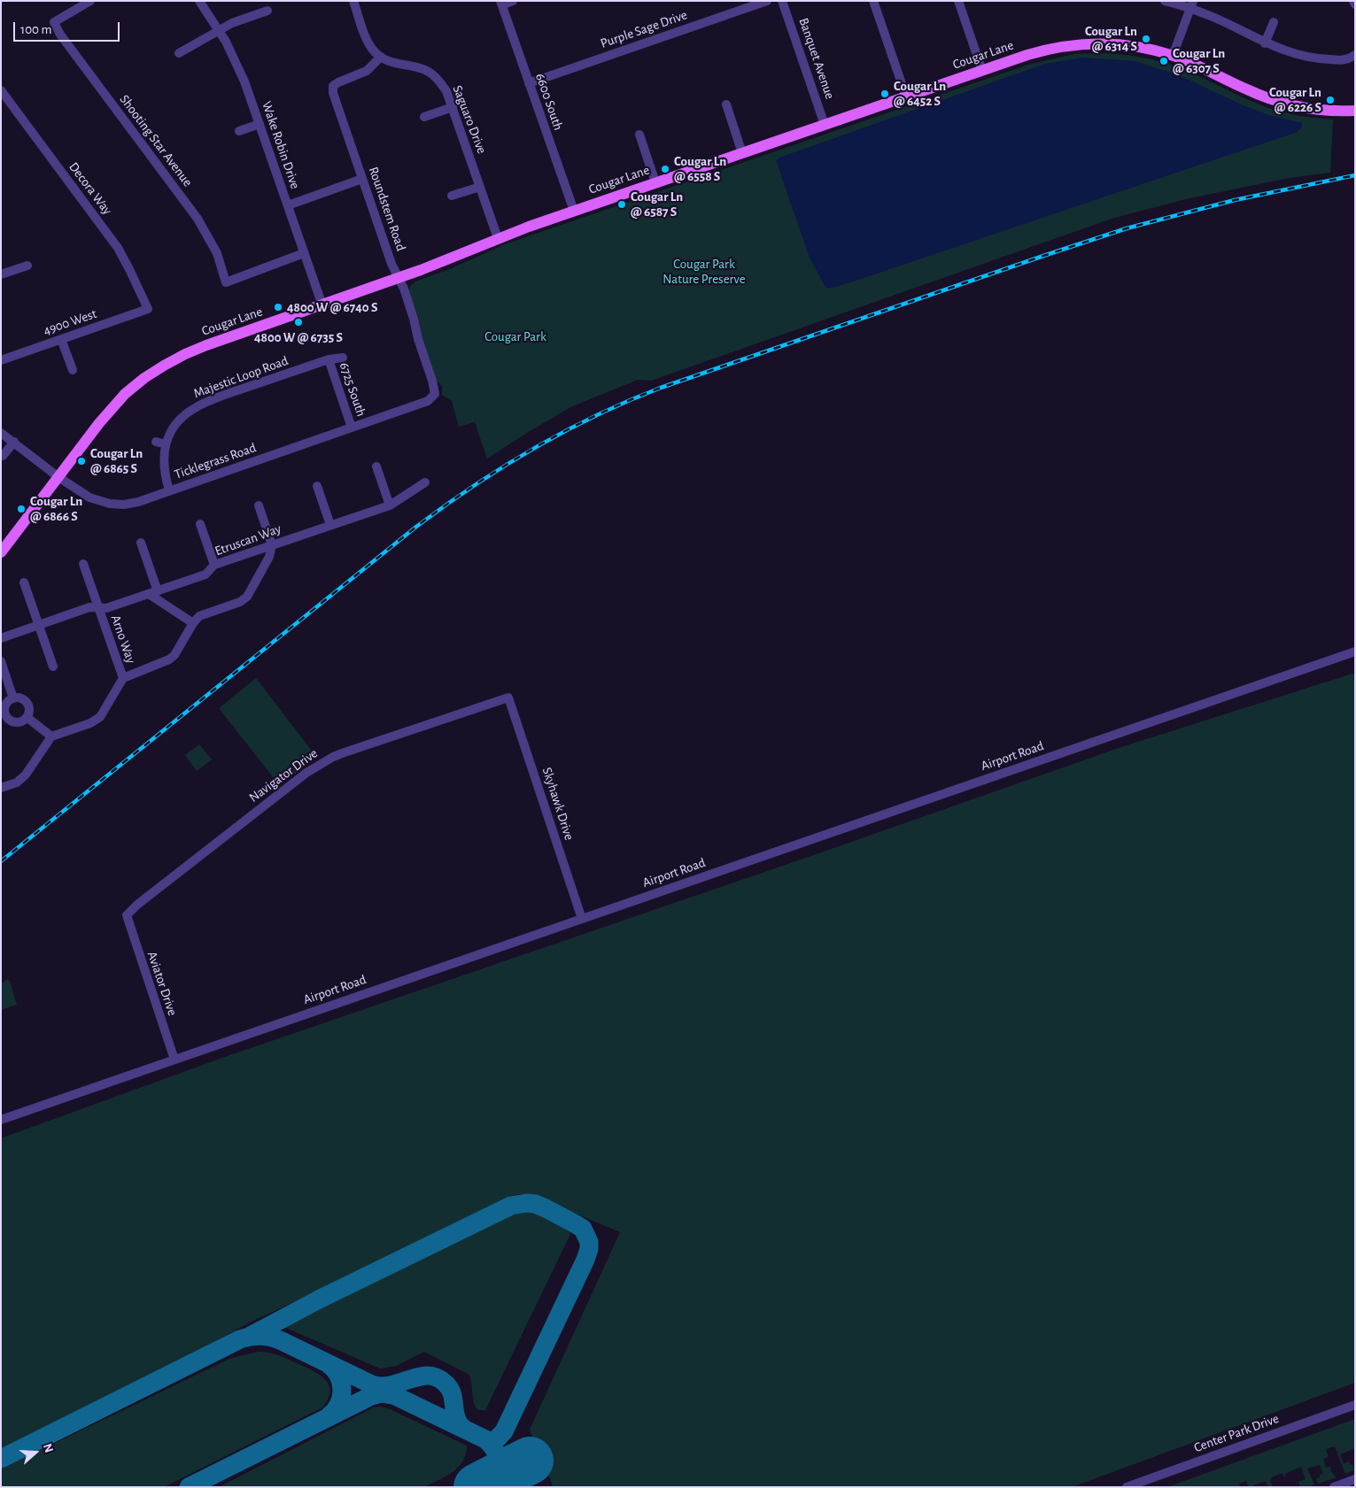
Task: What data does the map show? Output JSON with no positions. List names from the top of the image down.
{
  "streets": {
    "main road": ["Cougar Lane"],
    "street": [
      "Purple Sage Drive",
      "Banquet Avenue",
      "6600 South",
      "Saguaro Drive",
      "Shooting Star Avenue",
      "Wake Robin Drive",
      "Decora Way",
      "Roundstem Road",
      "4900 West",
      "Majestic Loop Road",
      "6725 South",
      "Ticklegrass Road",
      "Etruscan Way",
      "Arno Way",
      "Airport Road",
      "Navigator Drive",
      "Skyhawk Drive",
      "Aviator Drive",
      "Center Park Drive"
    ]
  },
  "crossings": [
    ["Purple Sage Drive", "6600 South"],
    ["Cougar Lane", "Banquet Avenue"],
    ["Cougar Lane", "6600 South"],
    ["Cougar Lane", "Saguaro Drive"],
    ["Cougar Lane", "Wake Robin Drive"],
    ["Cougar Lane", "Roundstem Road"],
    ["Cougar Lane", "Ticklegrass Road"],
    ["Saguaro Drive", "Roundstem Road"],
    ["Shooting Star Avenue", "Wake Robin Drive"],
    ["Decora Way", "4900 West"],
    ["Roundstem Road", "Ticklegrass Road"],
    ["Majestic Loop Road", "6725 South"],
    ["Majestic Loop Road", "Ticklegrass Road"],
    ["6725 South", "Ticklegrass Road"],
    ["Etruscan Way", "Arno Way"],
    ["Airport Road", "Skyhawk Drive"],
    ["Airport Road", "Aviator Drive"],
    ["Navigator Drive", "Skyhawk Drive"],
    ["Navigator Drive", "Aviator Drive"]
  ],
  "parks": ["Cougar Park Nature Preserve", "Cougar Park"],
  "places": [
    "Cougar Ln @ 6314 S",
    "Cougar Ln @ 6307 S",
    "Cougar Ln @ 6452 S",
    "Cougar Ln @ 6226 S",
    "Cougar Ln @ 6558 S",
    "Cougar Ln @ 6587 S",
    "4800 W @ 6740 S",
    "4800 W @ 6735 S",
    "Cougar Ln @ 6865 S",
    "Cougar Ln @ 6866 S"
  ],
  "scale_bar": "100 m",
  "north": "right"
}
